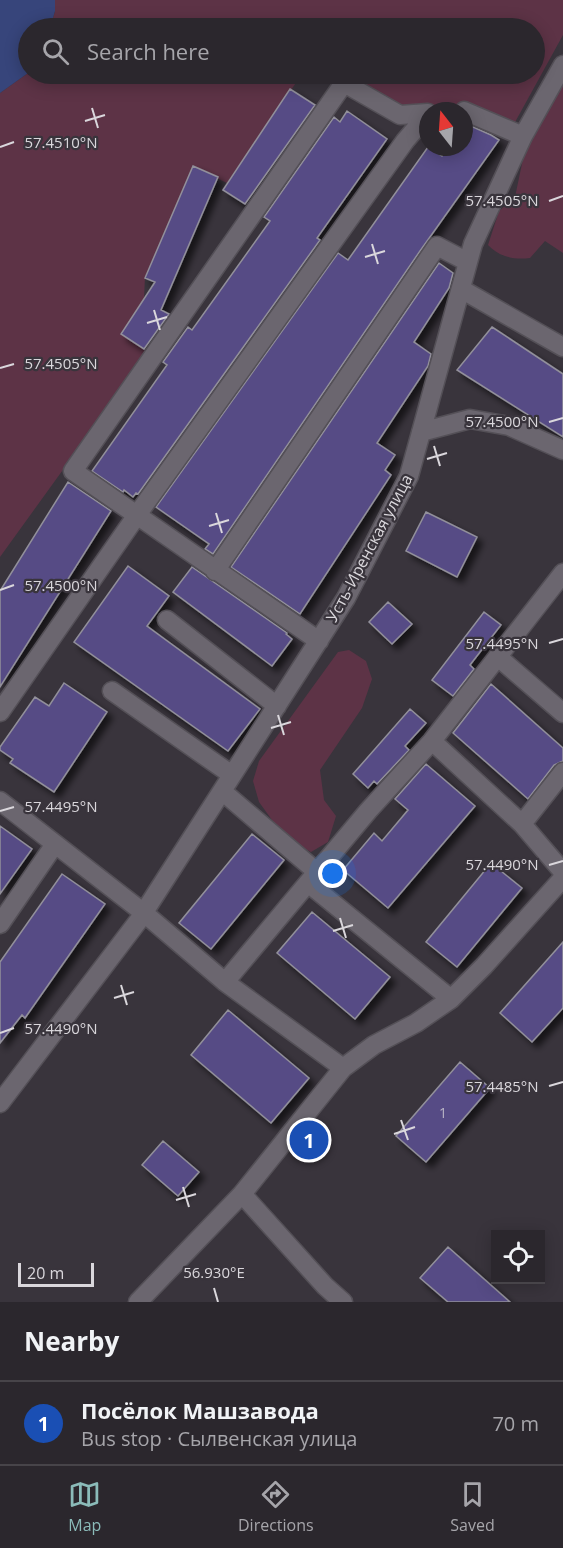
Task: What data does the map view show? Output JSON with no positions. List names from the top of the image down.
{
  "streets": {
    "street": ["Усть-Иренская улица"]
  },
  "house_numbers": ["1"],
  "scale_bar": "20 m",
  "north": "top",
  "page": {
    "search": "Search here",
    "pins": "1",
    "scale": "20 m",
    "heading": "Nearby",
    "list": [
      {
        "mark": "1",
        "name": "Посёлок Машзавода",
        "note": "Bus stop · Сылвенская улица",
        "value": "70 m"
      }
    ],
    "nav": ["Map", "Directions", "Saved"]
  },
  "coordinates": [
    "57.4510°N",
    "57.4505°N",
    "57.4500°N",
    "57.4495°N",
    "57.4490°N",
    "57.4485°N",
    "56.930°E"
  ]
}
